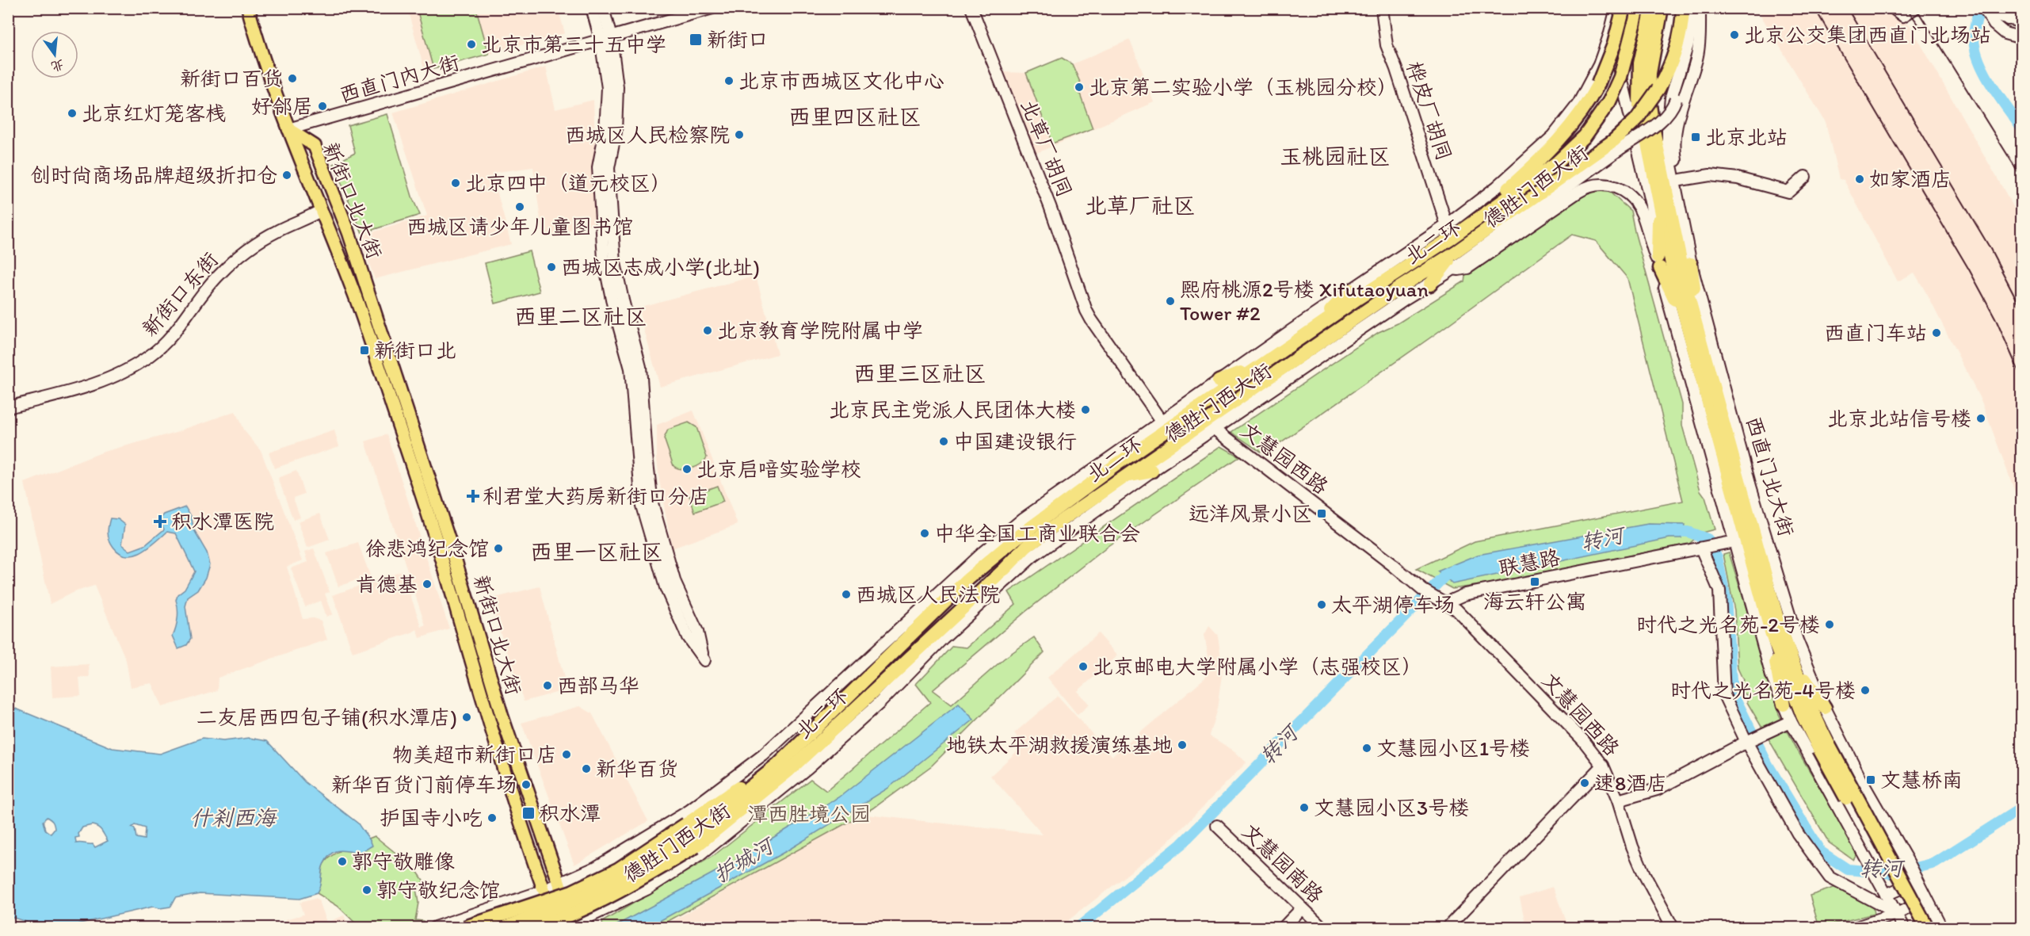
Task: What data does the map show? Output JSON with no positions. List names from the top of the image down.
{
  "streets": {
    "highway": ["北二环", "西直门北大街"],
    "main road": ["新街口北大街"],
    "street": [
      "西直门内大街",
      "桦皮厂胡同",
      "北草厂胡同",
      "德胜门西大街",
      "新街口东街",
      "文慧园西路",
      "联慧路",
      "文慧园南路"
    ]
  },
  "crossings": [
    ["西直门内大街", "新街口北大街"],
    ["桦皮厂胡同", "德胜门西大街"],
    ["桦皮厂胡同", "北二环"],
    ["北草厂胡同", "德胜门西大街"],
    ["德胜门西大街", "新街口北大街"],
    ["德胜门西大街", "北二环"],
    ["德胜门西大街", "文慧园西路"],
    ["德胜门西大街", "西直门北大街"],
    ["新街口北大街", "新街口东街"],
    ["文慧园西路", "联慧路"]
  ],
  "districts": [
    "西里四区社区",
    "玉桃园社区",
    "北草厂社区",
    "西里二区社区",
    "西里三区社区",
    "西里一区社区"
  ],
  "water": ["转河", "什刹西海", "护城河"],
  "parks": ["潭西胜境公园"],
  "places": {
    "other": [
      "北京公交集团西直门北场站",
      "北京市第三十五中学",
      "新街口百货",
      "北京市西城区文化中心",
      "北京第二实验小学（玉桃园分校）",
      "好邻居",
      "北京红灯笼客栈",
      "西城区人民检察院",
      "创时尚商场品牌超级折扣仓",
      "如家酒店",
      "北京四中（道元校区）",
      "西城区请少年儿童图书馆",
      "西城区志成小学(北址)",
      "熙府桃源2号楼 Xifutaoyuan Tower #2",
      "北京教育学院附属中学",
      "西直门车站",
      "北京民主党派人民团体大楼",
      "北京北站信号楼",
      "中国建设银行",
      "北京启喑实验学校",
      "中华全国工商业联合会",
      "徐悲鸿纪念馆",
      "肯德基",
      "西城区人民法院",
      "太平湖停车场",
      "时代之光名苑-2号楼",
      "北京邮电大学附属小学（志强校区）",
      "西部马华",
      "时代之光名苑-4号楼",
      "二友居西四包子铺(积水潭店)",
      "地铁太平湖救援演练基地",
      "文慧园小区1号楼",
      "物美超市新街口店",
      "新华百货",
      "速8酒店",
      "新华百货门前停车场",
      "文慧园小区3号楼",
      "护国寺小吃",
      "郭守敬雕像",
      "郭守敬纪念馆"
    ],
    "transit": [
      "新街口",
      "北京北站",
      "新街口北",
      "远洋风景小区",
      "海云轩公寓",
      "文慧桥南",
      "积水潭"
    ],
    "health": ["利君堂大药房新街口分店", "积水潭医院"]
  },
  "north": "bottom"
}
